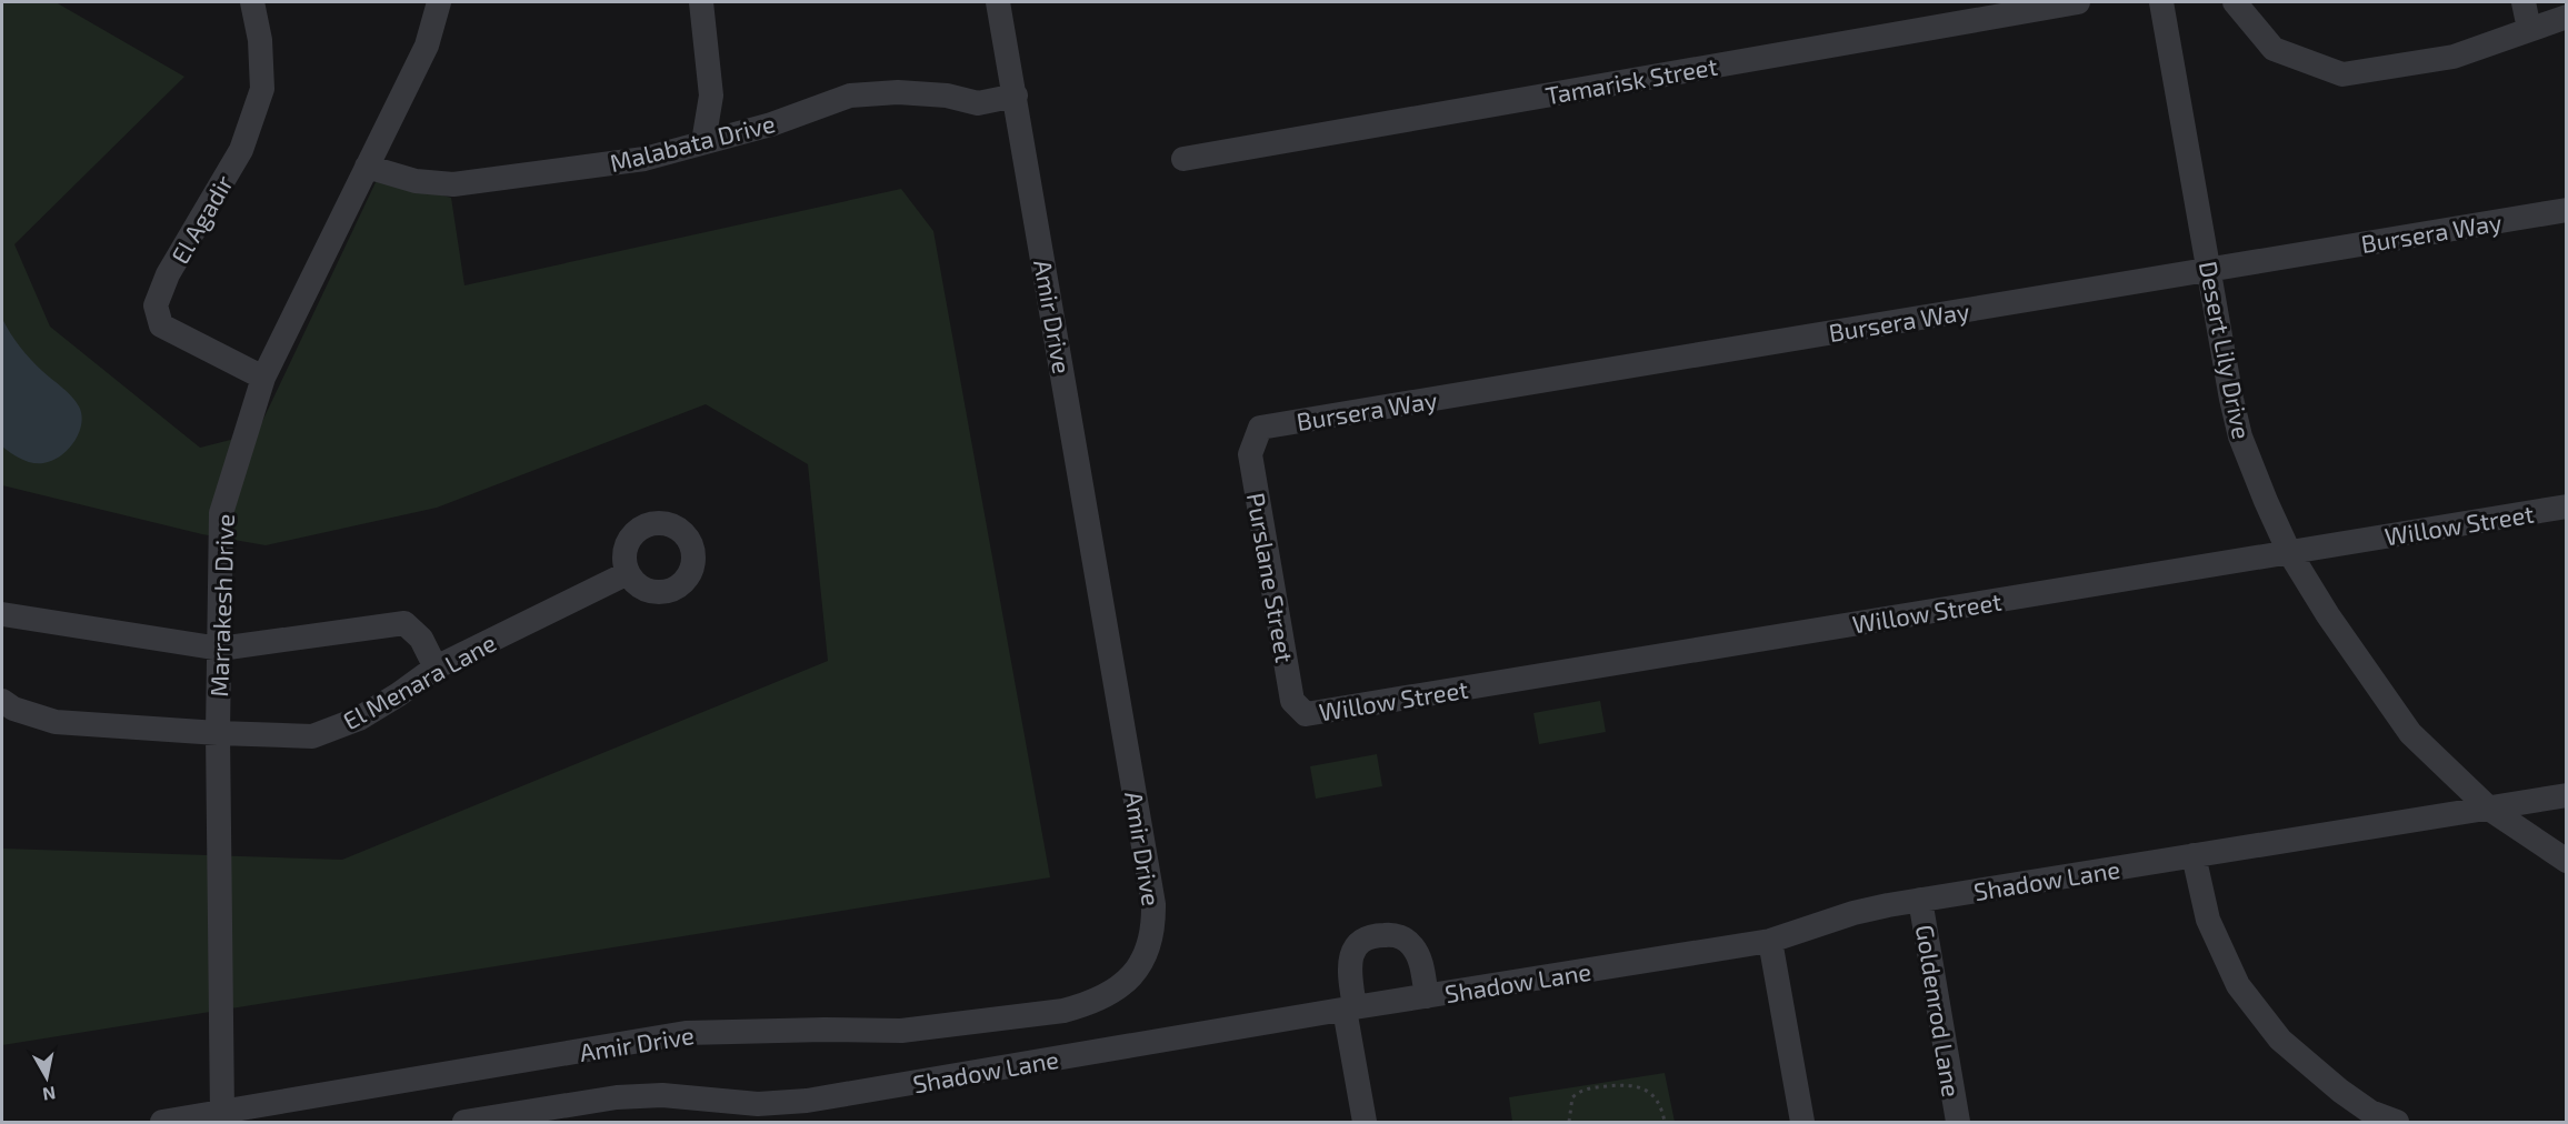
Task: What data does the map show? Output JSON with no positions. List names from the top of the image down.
{
  "streets": {
    "street": [
      "Tamarisk Street",
      "Malabata Drive",
      "El Agadir",
      "Bursera Way",
      "Amir Drive",
      "Desert Lily Drive",
      "Willow Street",
      "Purslane Street",
      "Marrakesh Drive",
      "El Menara Lane",
      "Shadow Lane",
      "Goldenrod Lane"
    ]
  },
  "crossings": [
    ["Malabata Drive", "Amir Drive"],
    ["Malabata Drive", "Marrakesh Drive"],
    ["El Agadir", "Marrakesh Drive"],
    ["Bursera Way", "Desert Lily Drive"],
    ["Bursera Way", "Purslane Street"],
    ["Amir Drive", "Marrakesh Drive"],
    ["Desert Lily Drive", "Willow Street"],
    ["Desert Lily Drive", "Shadow Lane"],
    ["Willow Street", "Purslane Street"],
    ["Marrakesh Drive", "El Menara Lane"],
    ["Shadow Lane", "Goldenrod Lane"]
  ],
  "north": "bottom"
}
